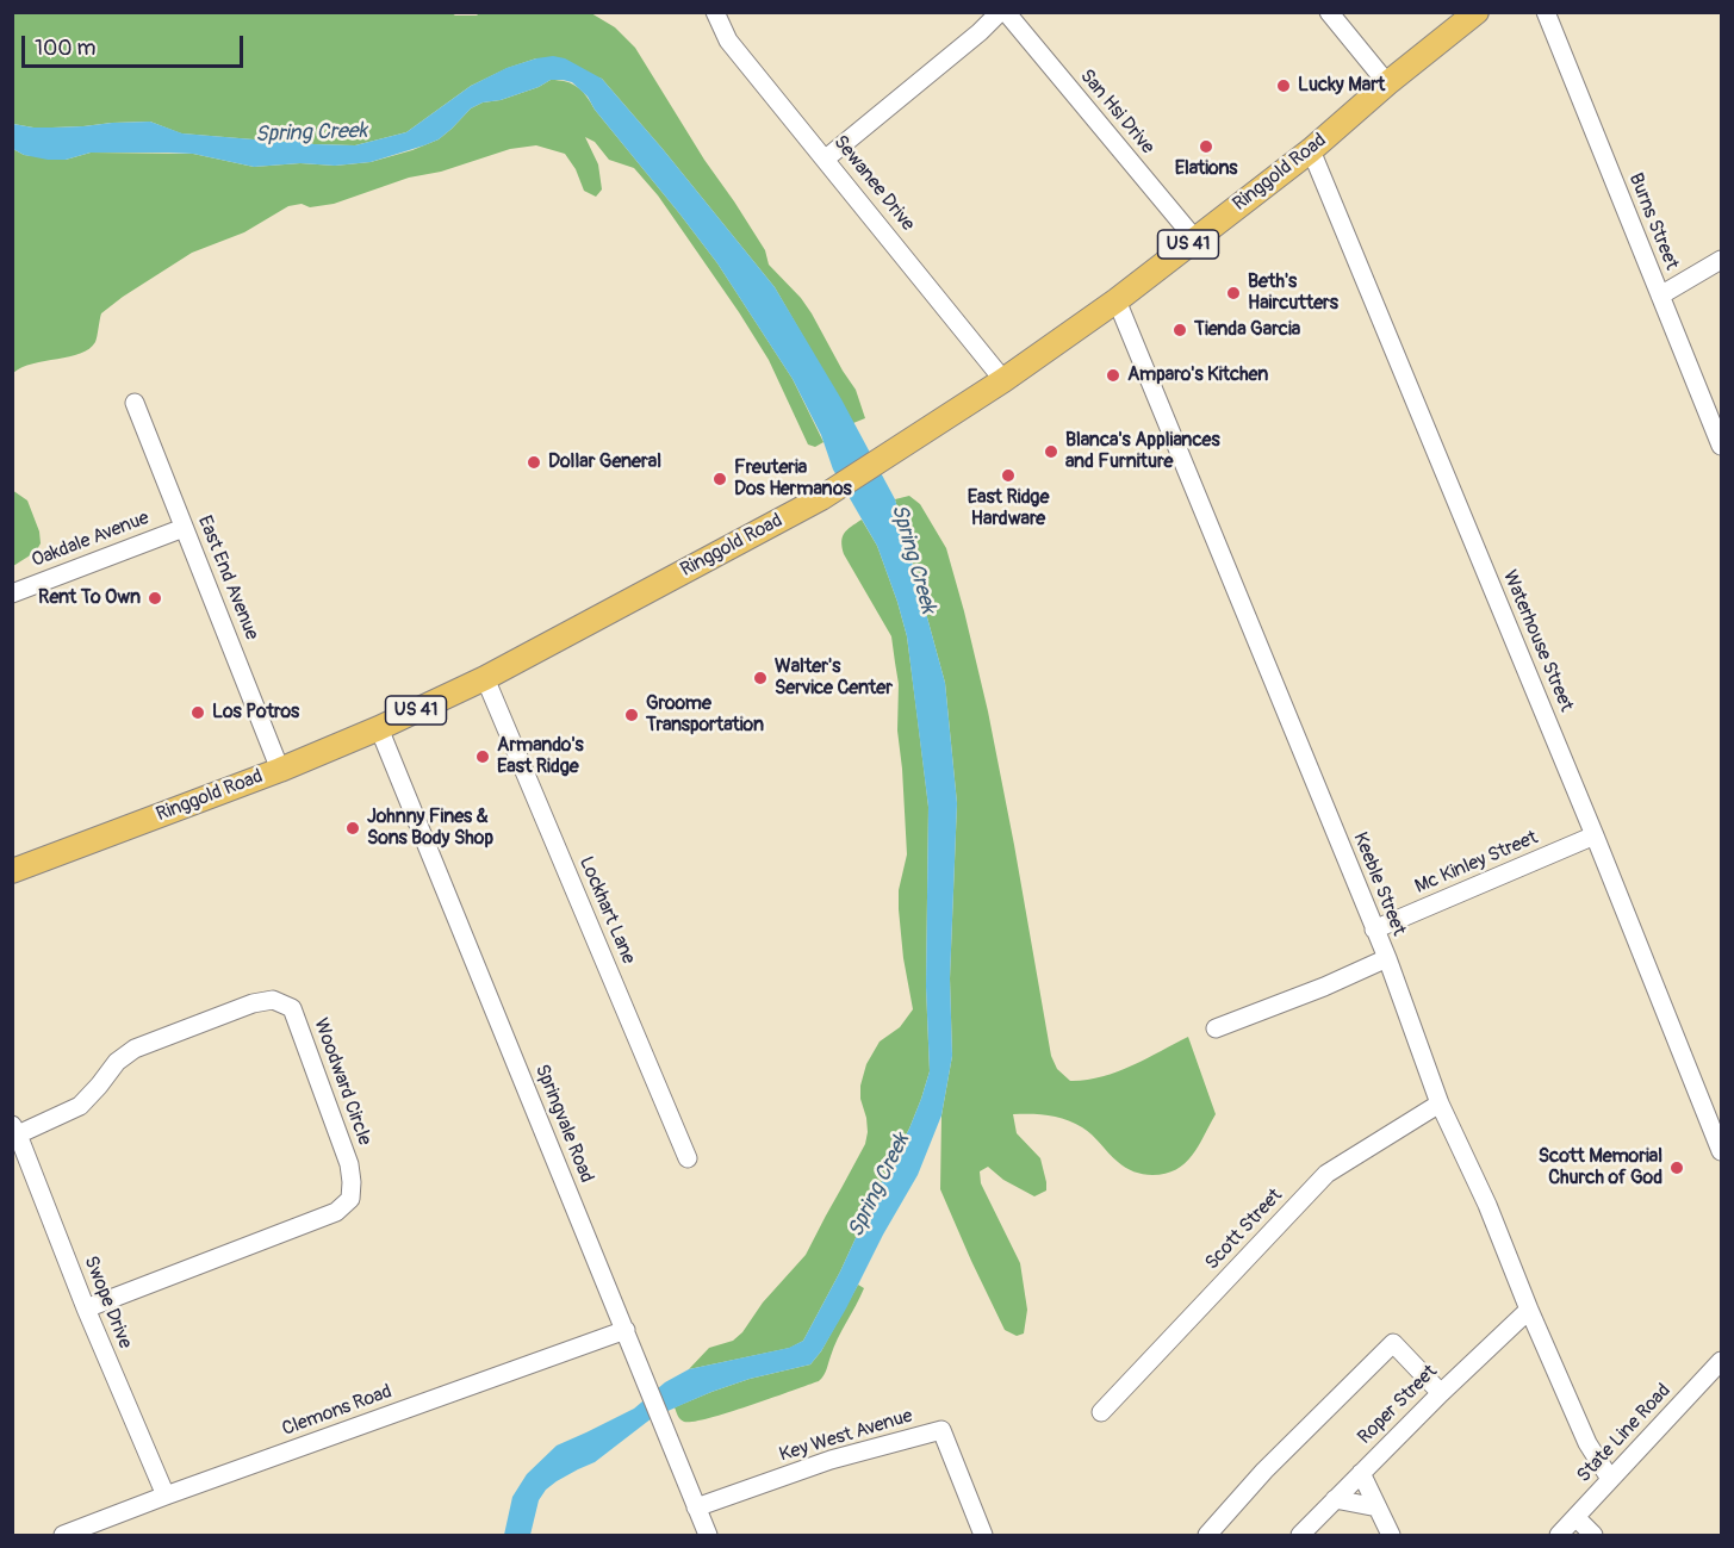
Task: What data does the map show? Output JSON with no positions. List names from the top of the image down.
{
  "streets": {
    "main road": ["Ringgold Road", "US 41"],
    "street": [
      "San Hsi Drive",
      "Sewanee Drive",
      "Burns Street",
      "Oakdale Avenue",
      "East End Avenue",
      "Waterhouse Street",
      "Mc Kinley Street",
      "Keeble Street",
      "Lockhart Lane",
      "Woodward Circle",
      "Springvale Road",
      "Scott Street",
      "Swope Drive",
      "Roper Street",
      "Clemons Road",
      "State Line Road",
      "Key West Avenue"
    ]
  },
  "crossings": [
    ["San Hsi Drive", "Ringgold Road"],
    ["Ringgold Road", "Sewanee Drive"],
    ["Ringgold Road", "East End Avenue"],
    ["Ringgold Road", "Waterhouse Street"],
    ["Ringgold Road", "Keeble Street"],
    ["Ringgold Road", "Lockhart Lane"],
    ["Ringgold Road", "Springvale Road"],
    ["Oakdale Avenue", "East End Avenue"],
    ["Waterhouse Street", "Mc Kinley Street"],
    ["Mc Kinley Street", "Keeble Street"],
    ["Keeble Street", "Scott Street"],
    ["Keeble Street", "Roper Street"],
    ["Keeble Street", "State Line Road"],
    ["Woodward Circle", "Swope Drive"],
    ["Springvale Road", "Clemons Road"],
    ["Springvale Road", "Key West Avenue"],
    ["Swope Drive", "Clemons Road"]
  ],
  "water": ["Spring Creek"],
  "places": [
    "Lucky Mart",
    "Elations",
    "Beth's Haircutters",
    "Tienda Garcia",
    "Amparo's Kitchen",
    "Blanca's Appliances and Furniture",
    "Dollar General",
    "East Ridge Hardware",
    "Freuteria Dos Hermanos",
    "Rent To Own",
    "Walter's Service Center",
    "Los Potros",
    "Groome Transportation",
    "Armando's East Ridge",
    "Johnny Fines & Sons Body Shop",
    "Scott Memorial Church of God"
  ],
  "scale_bar": "100 m"
}
